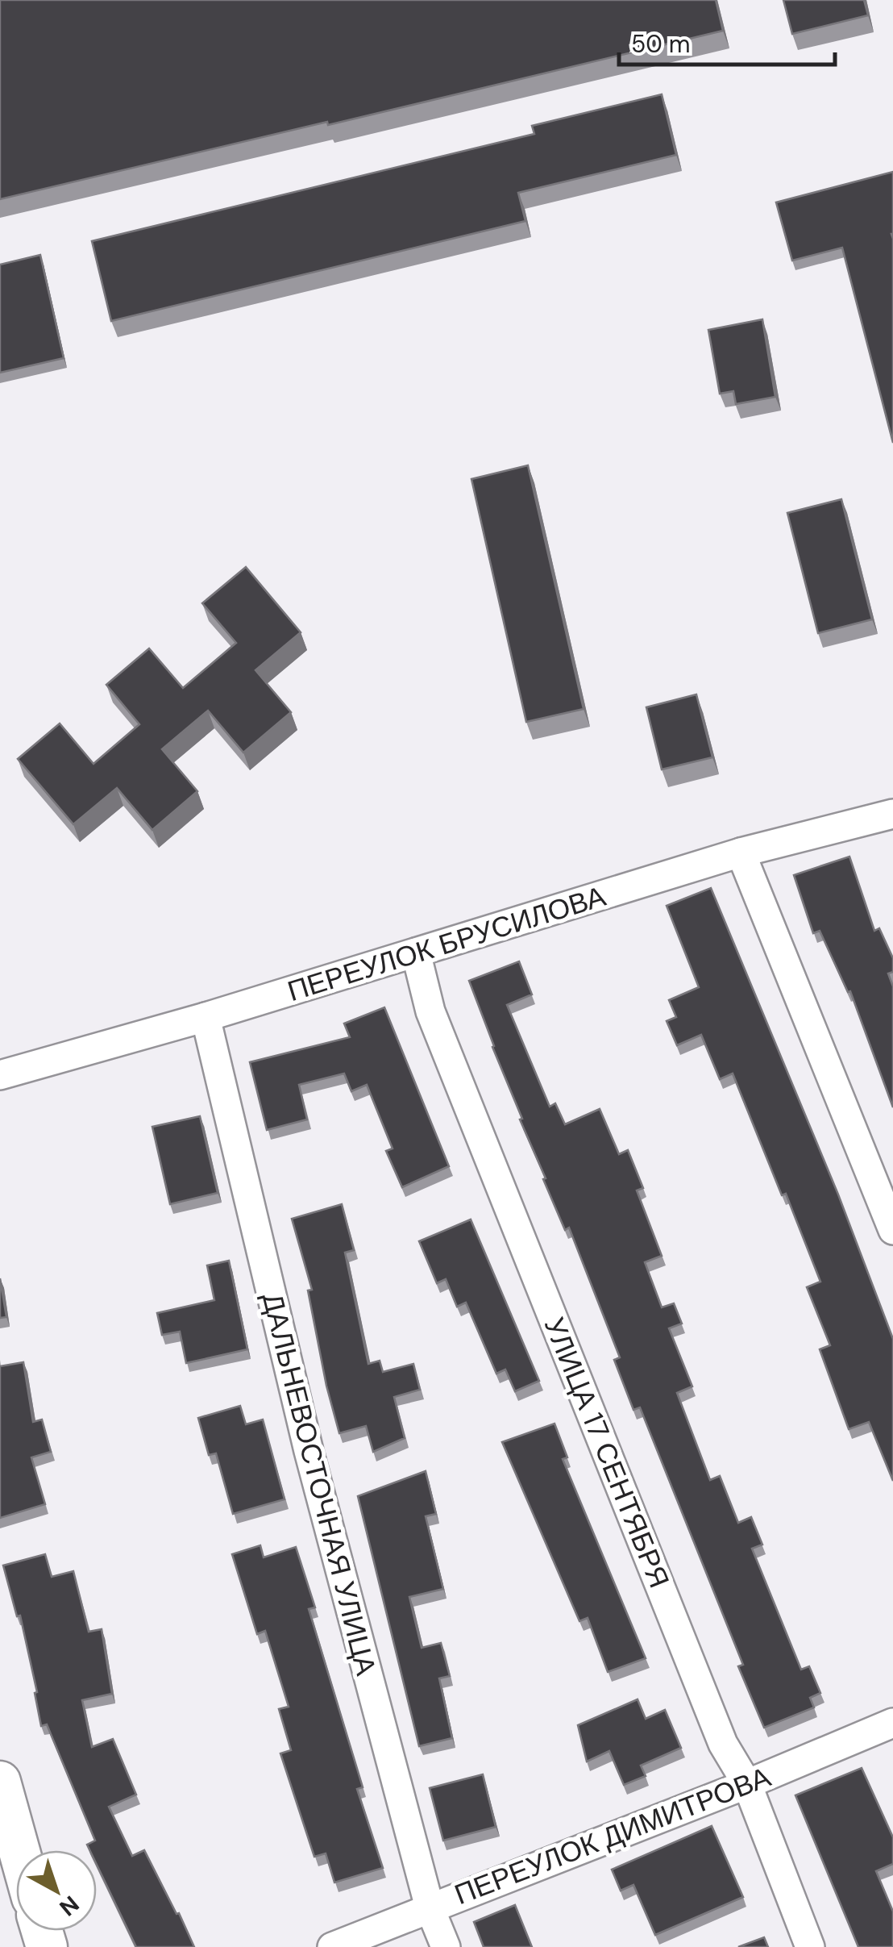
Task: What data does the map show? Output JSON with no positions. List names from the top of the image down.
{
  "streets": {
    "street": [
      "ПЕРЕУЛОК БРУСИЛОВА",
      "УЛИЦА 17 СЕНТЯБРЯ",
      "ДАЛЬНЕВОСТОЧНАЯ УЛИЦА",
      "ПЕРЕУЛОК ДИМИТРОВА"
    ]
  },
  "crossings": [
    ["ПЕРЕУЛОК БРУСИЛОВА", "УЛИЦА 17 СЕНТЯБРЯ"],
    ["ПЕРЕУЛОК БРУСИЛОВА", "ДАЛЬНЕВОСТОЧНАЯ УЛИЦА"],
    ["УЛИЦА 17 СЕНТЯБРЯ", "ПЕРЕУЛОК ДИМИТРОВА"],
    ["ДАЛЬНЕВОСТОЧНАЯ УЛИЦА", "ПЕРЕУЛОК ДИМИТРОВА"]
  ],
  "scale_bar": "50 m",
  "north": "bottom right"
}
